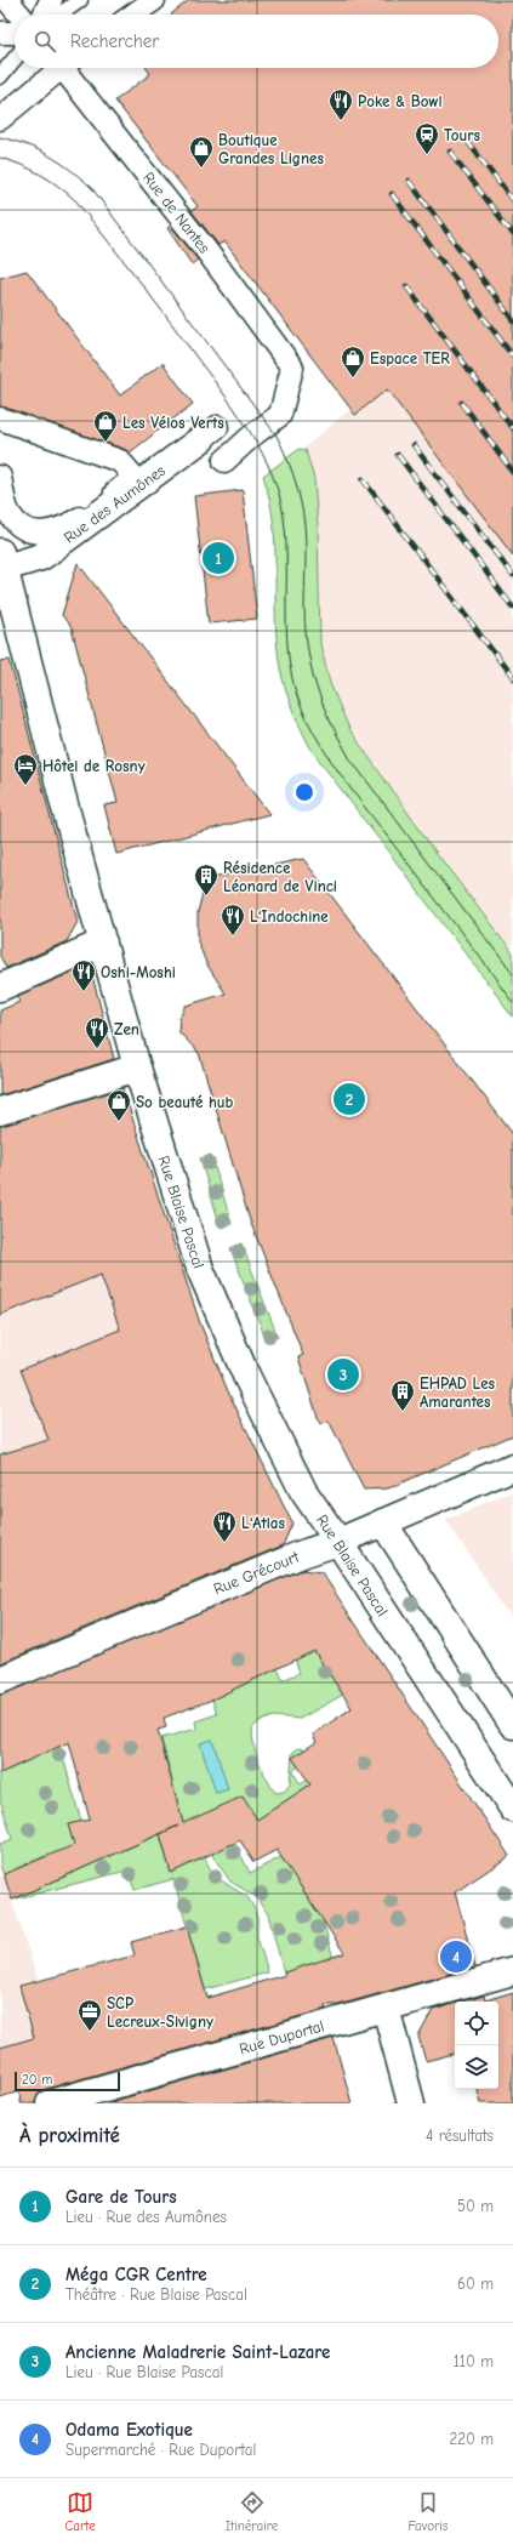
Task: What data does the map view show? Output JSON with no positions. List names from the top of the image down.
{
  "streets": {
    "street": [
      "Rue de Nantes",
      "Rue des Aumônes",
      "Rue Blaise Pascal",
      "Rue Grécourt",
      "Rue Duportal"
    ]
  },
  "crossings": [
    ["Rue des Aumônes", "Rue Blaise Pascal"],
    ["Rue Blaise Pascal", "Rue Grécourt"]
  ],
  "places": {
    "restaurant": [
      "Poke & Bowl",
      "L'Indochine",
      "Oshi-Moshi",
      "Zen",
      "L'Atlas"
    ],
    "station": ["Tours"],
    "shop": [
      "Boutique Grandes Lignes",
      "Espace TER",
      "Les Vélos Verts",
      "So beauté hub"
    ],
    "hotel": ["Hôtel de Rosny"],
    "building": ["Résidence Léonard de Vinci", "EHPAD Les Amarantes"],
    "office": ["SCP Lecreux-Sivigny"]
  },
  "scale_bar": "20 m",
  "page": {
    "search": "Rechercher",
    "pins": [
      "1",
      "2",
      "3",
      "4"
    ],
    "scale": "20 m",
    "heading": ["À proximité", "4 résultats"],
    "list": [
      {
        "mark": "1",
        "name": "Gare de Tours",
        "note": "Lieu · Rue des Aumônes",
        "value": "50 m"
      },
      {
        "mark": "2",
        "name": "Méga CGR Centre",
        "note": "Théâtre · Rue Blaise Pascal",
        "value": "60 m"
      },
      {
        "mark": "3",
        "name": "Ancienne Maladrerie Saint-Lazare",
        "note": "Lieu · Rue Blaise Pascal",
        "value": "110 m"
      },
      {
        "mark": "4",
        "name": "Odama Exotique",
        "note": "Supermarché · Rue Duportal",
        "value": "220 m"
      }
    ],
    "nav": ["Carte", "Itinéraire", "Favoris"]
  }
}
